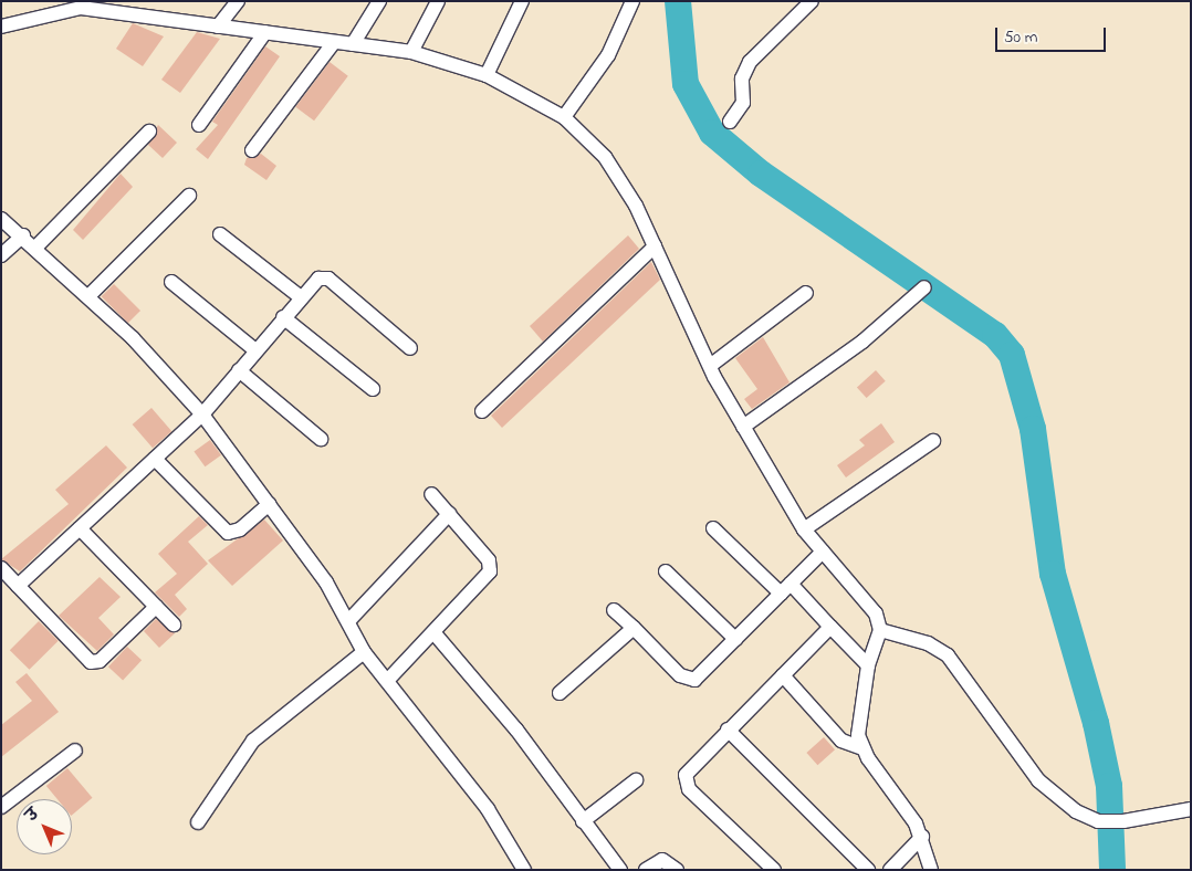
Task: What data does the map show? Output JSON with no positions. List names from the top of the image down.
{
  "scale_bar": "50 m",
  "north": "top left"
}
